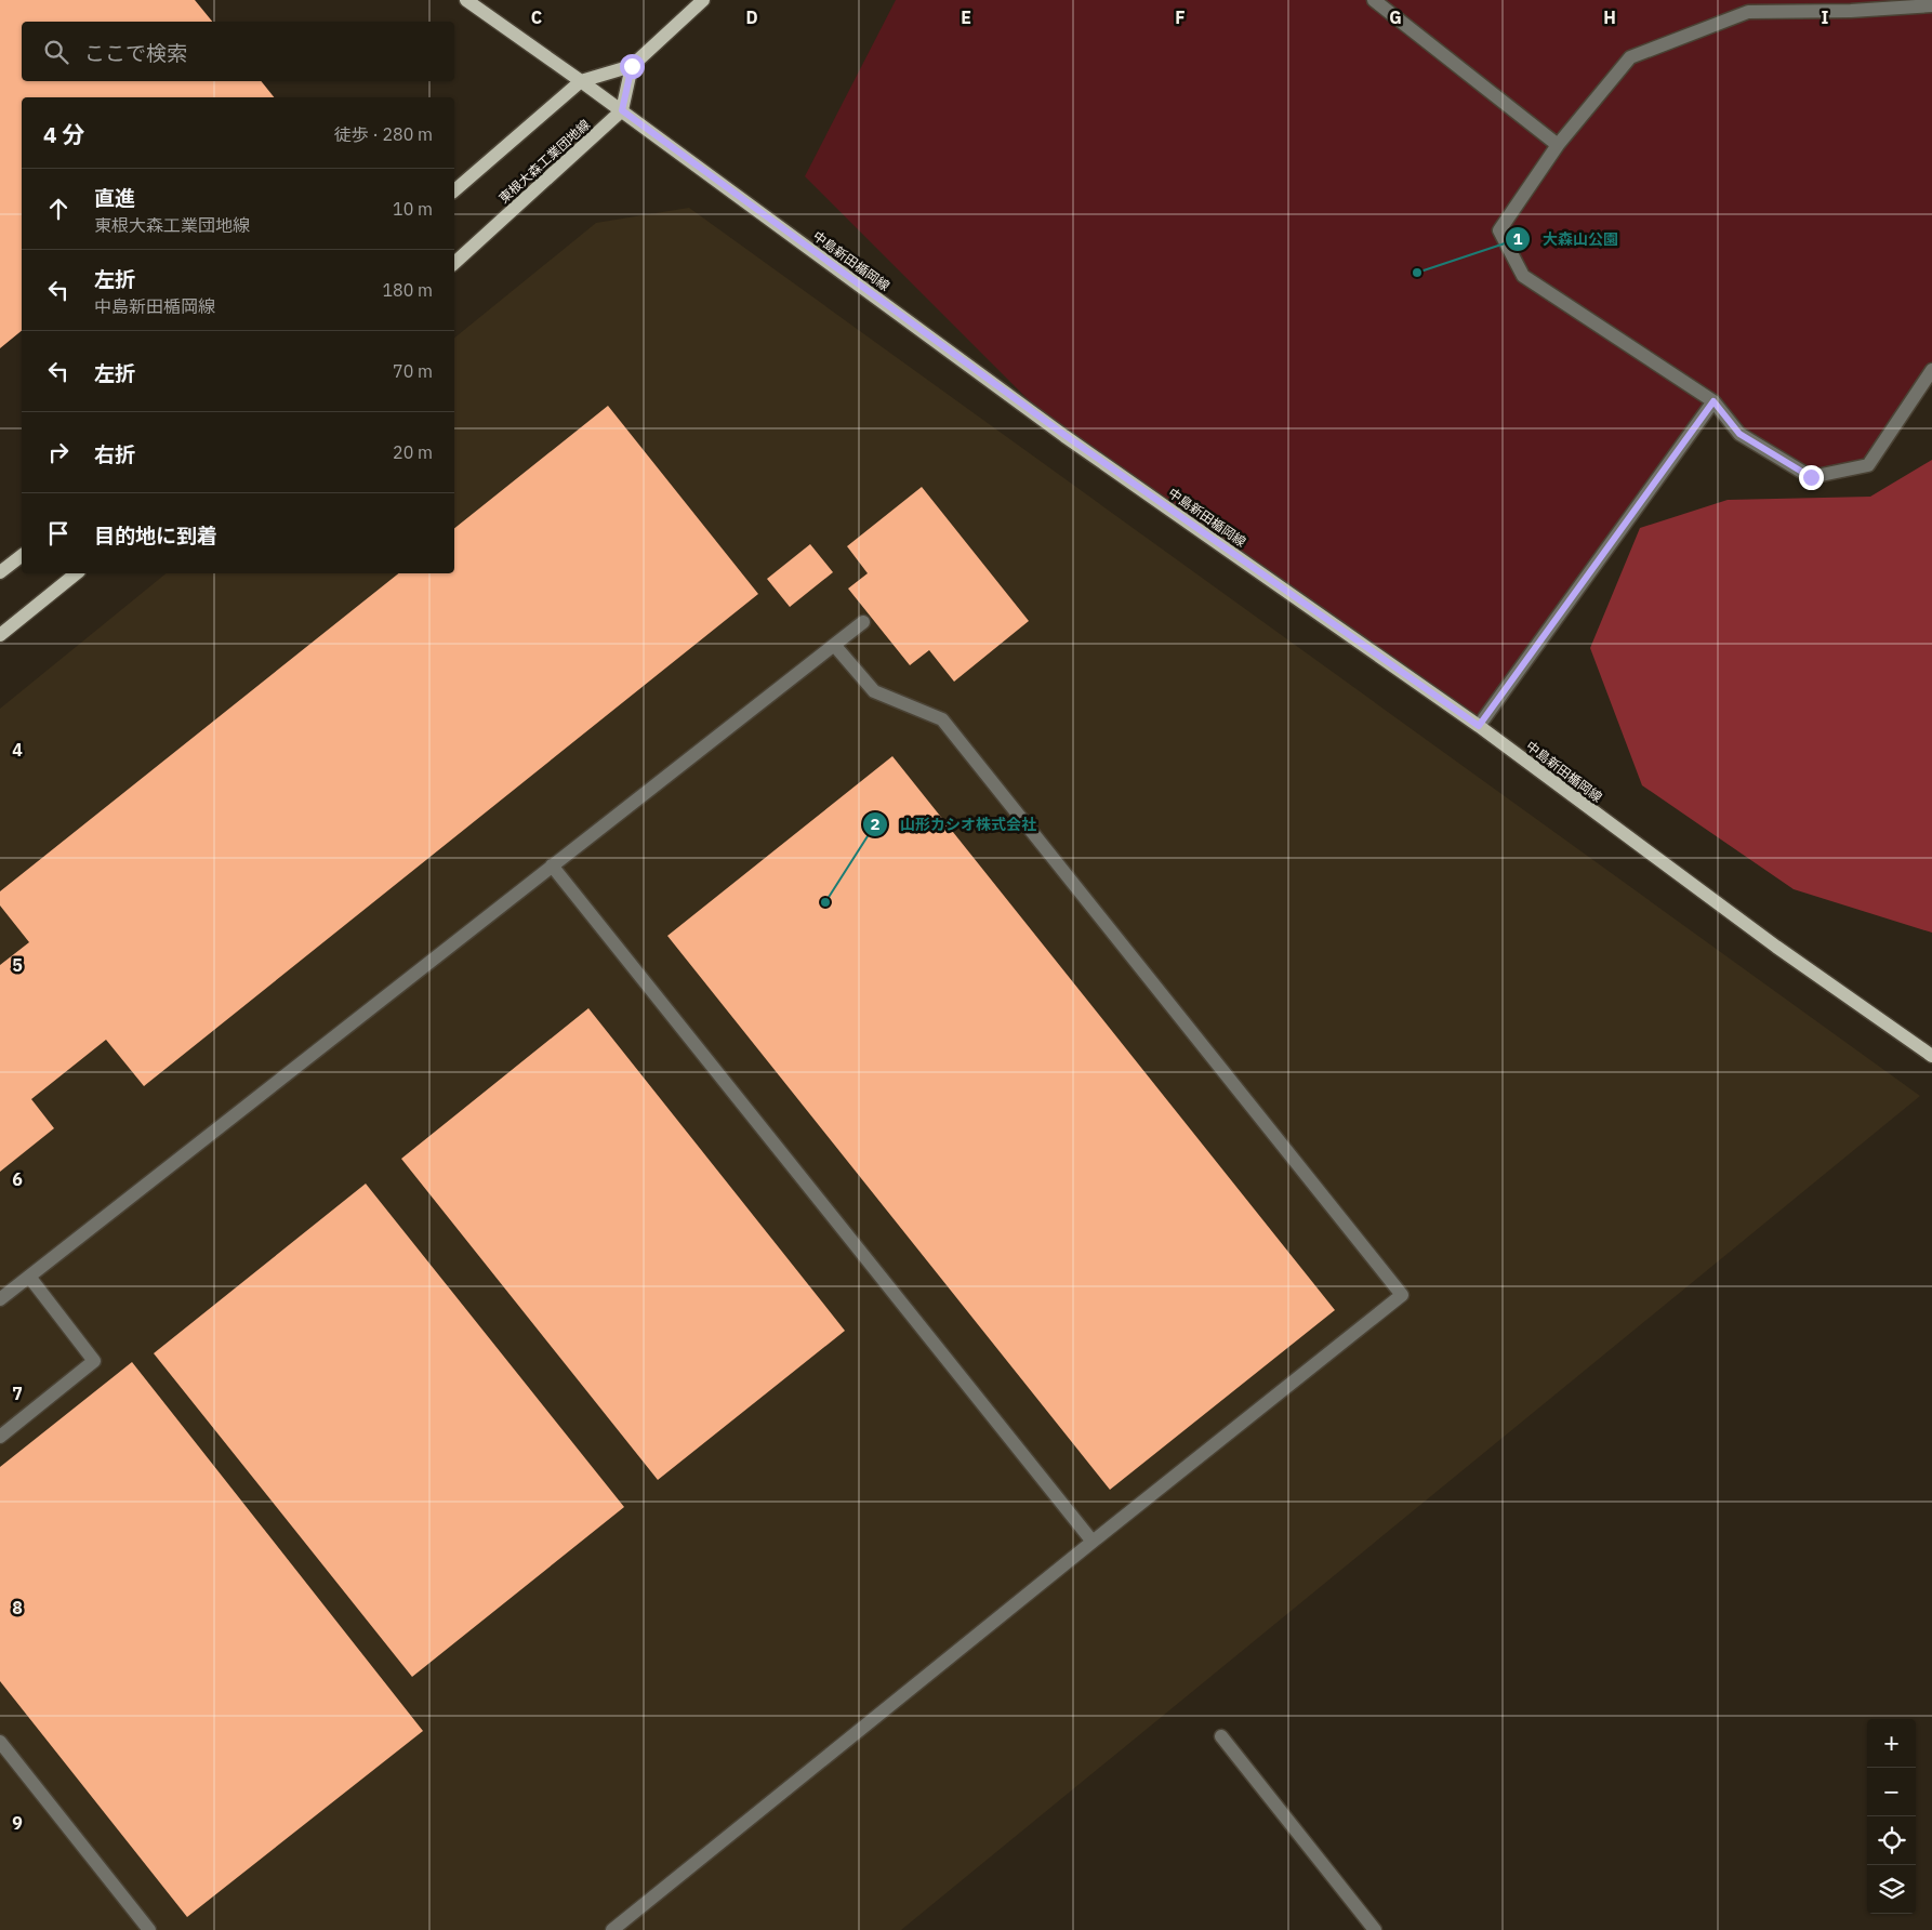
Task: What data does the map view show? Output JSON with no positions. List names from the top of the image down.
{
  "streets": {
    "main road": ["東根大森工業団地線", "中島新田楯岡線"]
  },
  "crossings": [
    ["東根大森工業団地線", "中島新田楯岡線"]
  ],
  "places": ["大森山公園", "山形カシオ株式会社"],
  "page": {
    "search": "ここで検索",
    "heading": ["4 分", "徒歩 · 280 m"],
    "list": [
      ["直進", "東根大森工業団地線", "10 m"],
      ["左折", "中島新田楯岡線", "180 m"],
      ["左折", "70 m"],
      ["右折", "20 m"],
      "目的地に到着"
    ],
    "map_buttons": ["+", "−"]
  },
  "grid": {
    "columns": [
      "C",
      "D",
      "E",
      "F",
      "G",
      "H",
      "I"
    ],
    "rows": [
      "4",
      "5",
      "6",
      "7",
      "8",
      "9"
    ]
  }
}
